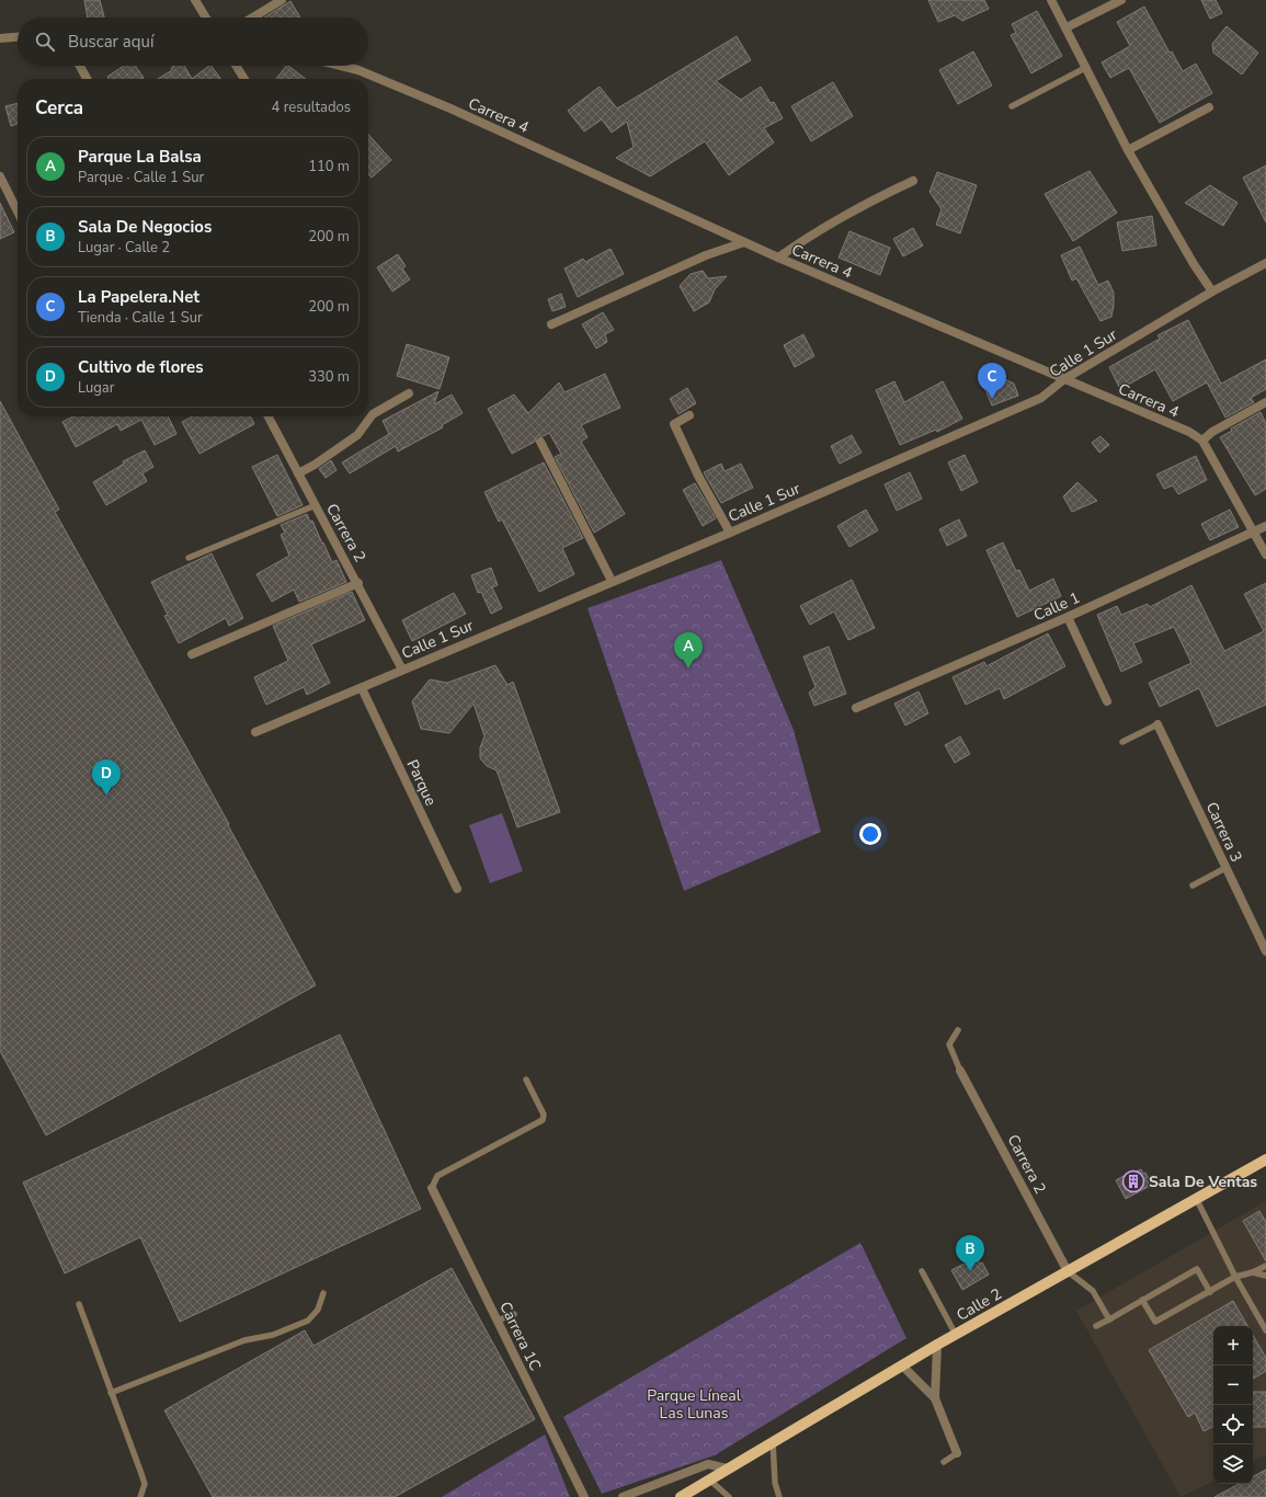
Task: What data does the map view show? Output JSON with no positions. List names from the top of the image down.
{
  "streets": {
    "main road": ["Calle 2"],
    "street": [
      "Carrera 4",
      "Calle 1 Sur",
      "Carrera 2",
      "Calle 1",
      "Parque",
      "Carrera 3",
      "Carrera 1C"
    ]
  },
  "crossings": [
    ["Carrera 4", "Calle 1 Sur"],
    ["Calle 1 Sur", "Carrera 2"],
    ["Calle 1 Sur", "Parque"],
    ["Carrera 2", "Calle 2"]
  ],
  "parks": ["Parque Líneal Las Lunas"],
  "places": {
    "building": ["Sala De Ventas"]
  },
  "page": {
    "search": "Buscar aquí",
    "heading": ["Cerca", "4 resultados"],
    "list": [
      {
        "mark": "A",
        "name": "Parque La Balsa",
        "note": "Parque · Calle 1 Sur",
        "value": "110 m"
      },
      {
        "mark": "B",
        "name": "Sala De Negocios",
        "note": "Lugar · Calle 2",
        "value": "200 m"
      },
      {
        "mark": "C",
        "name": "La Papelera.Net",
        "note": "Tienda · Calle 1 Sur",
        "value": "200 m"
      },
      {
        "mark": "D",
        "name": "Cultivo de flores",
        "note": "Lugar",
        "value": "330 m"
      }
    ],
    "pins": [
      "C",
      "A",
      "D",
      "B"
    ],
    "map_buttons": ["+", "−"]
  }
}
